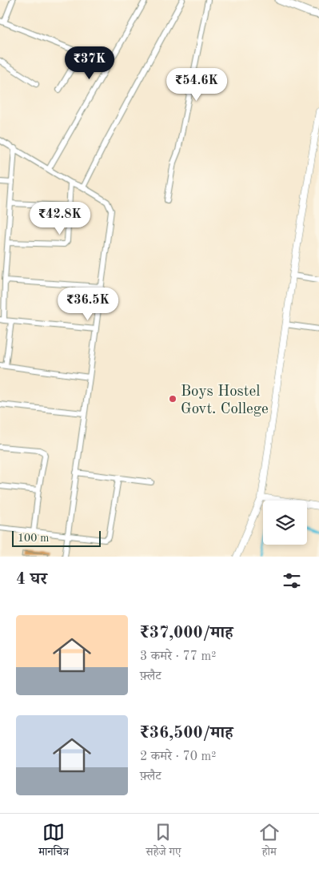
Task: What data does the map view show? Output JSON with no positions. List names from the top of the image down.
{
  "places": ["Boys Hostel Govt. College"],
  "scale_bar": "100 m",
  "page": {
    "price": [
      "₹37K",
      "₹54.6K",
      "₹42.8K",
      "₹36.5K"
    ],
    "scale": "100 m",
    "heading": "4 घर",
    "list": [
      {
        "name": "₹37,000/माह",
        "note": "3 कमरे · 77 m² · फ़्लैट"
      },
      {
        "name": "₹36,500/माह",
        "note": "2 कमरे · 70 m² · फ़्लैट"
      }
    ],
    "tabs": ["मानचित्र", "सहेजे गए", "होम"]
  }
}
